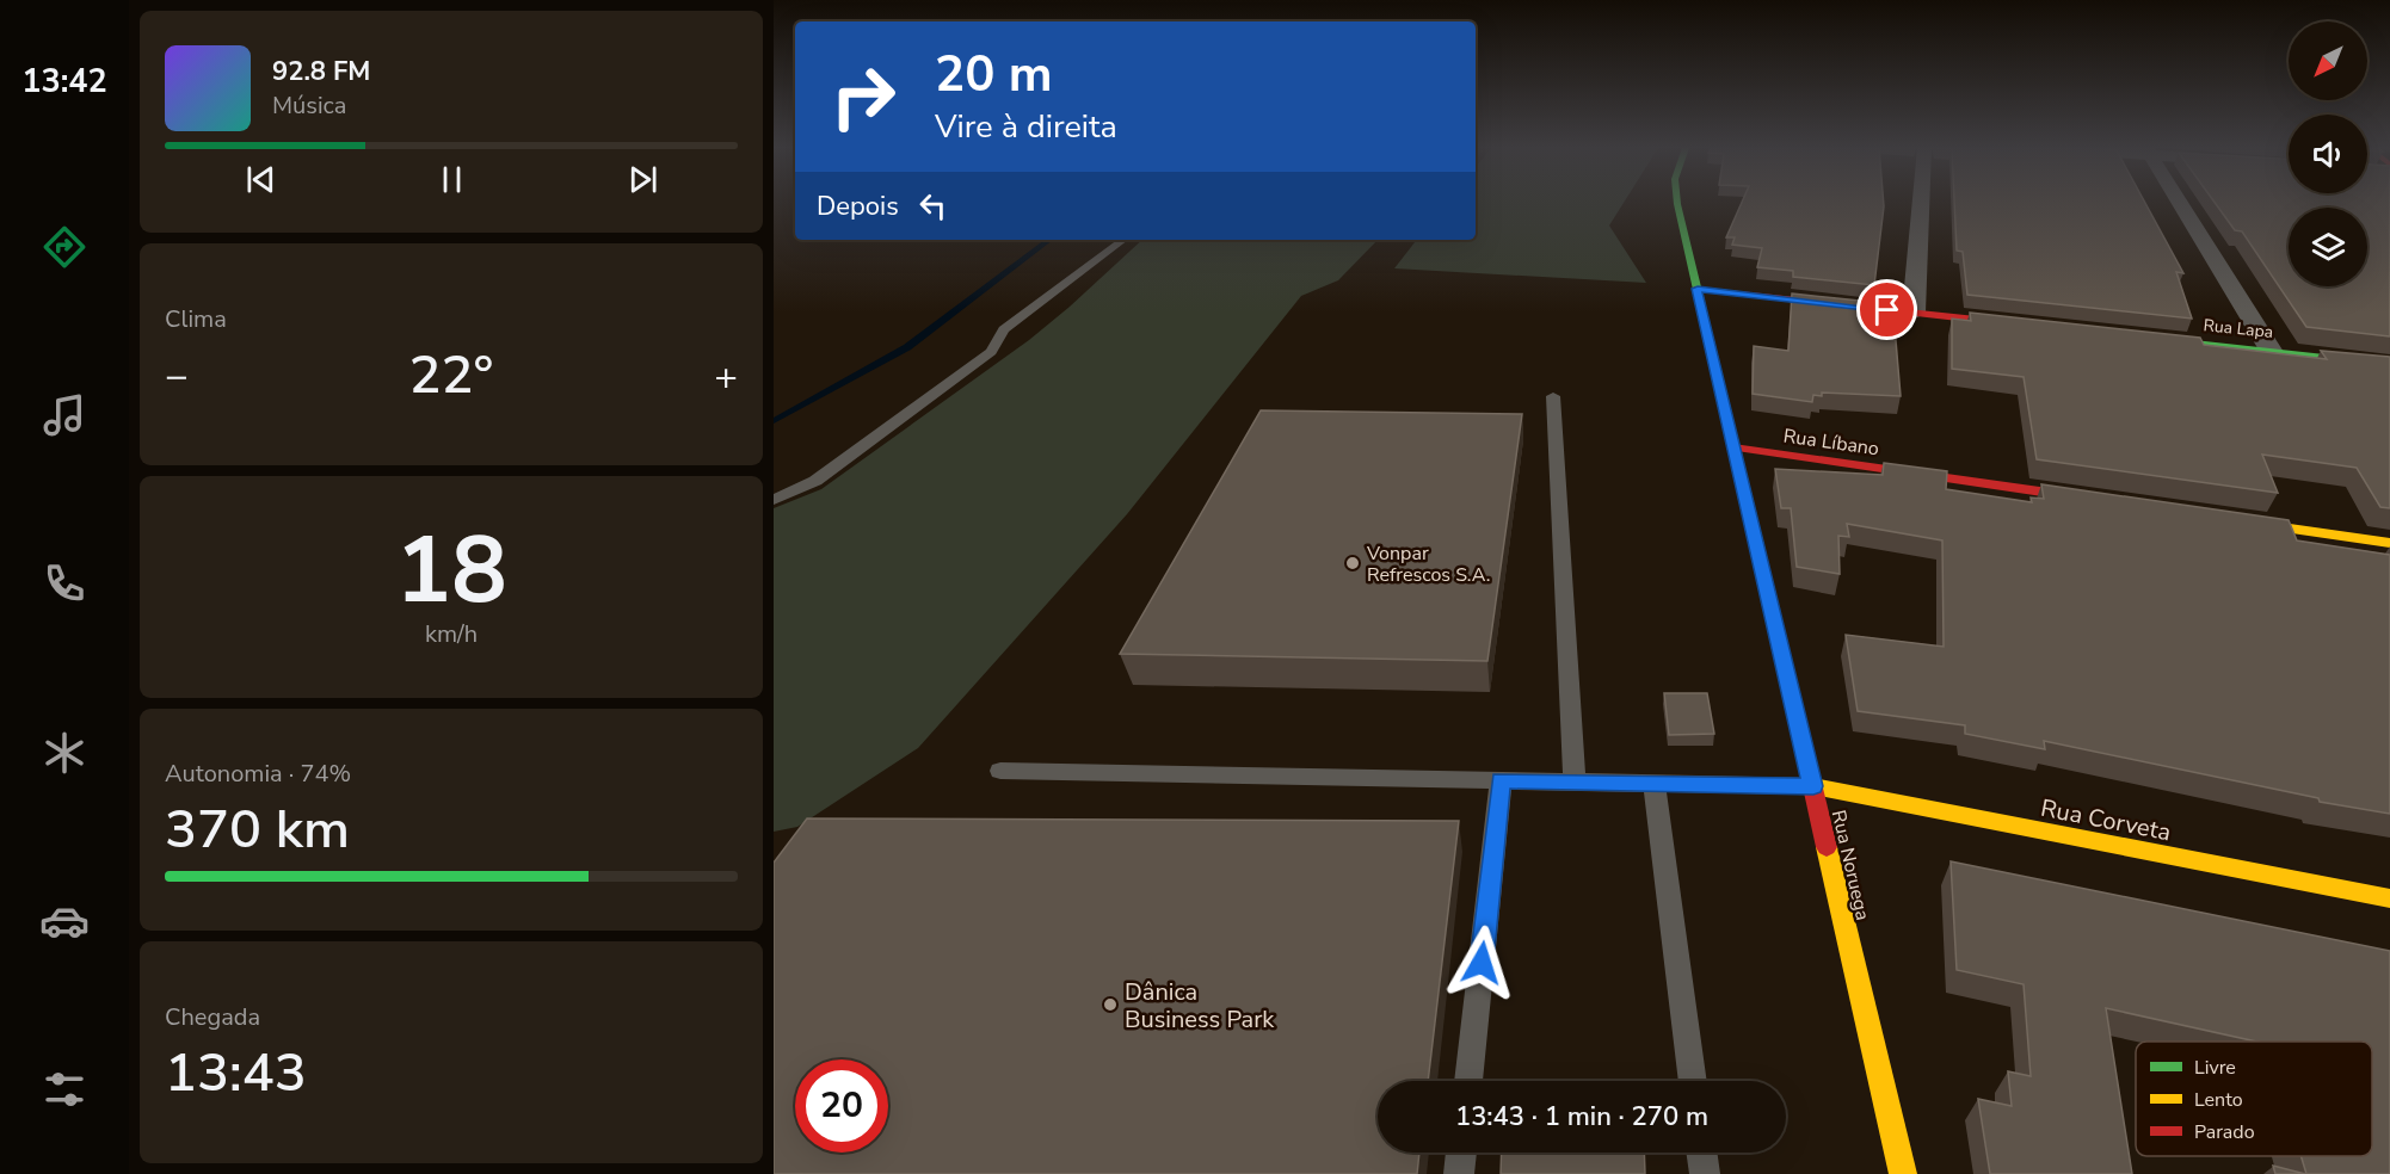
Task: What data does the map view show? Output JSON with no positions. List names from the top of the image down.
{
  "streets": {
    "street": [
      "Rua Lapa",
      "Rua Líbano",
      "Rua Corveta",
      "Rua Noruega"
    ]
  },
  "crossings": [
    ["Rua Líbano", "Rua Noruega"],
    ["Rua Corveta", "Rua Noruega"]
  ],
  "places": ["Vonpar Refrescos S.A.", "Dânica Business Park"],
  "legend": ["Livre", "Lento", "Parado"],
  "north": "bottom left",
  "page": {
    "tabs": "13:42",
    "turn": ["20 m", "Vire à direita"],
    "song": ["92.8 FM", "Música"],
    "then": "Depois",
    "tile": [
      "Clima",
      ["18", "km/h"],
      ["Autonomia · 74%", "370 km"],
      ["Chegada", "13:43"]
    ],
    "heat": ["−", "22°", "+"],
    "limit": "20",
    "trip": "13:43 · 1 min · 270 m"
  }
}
